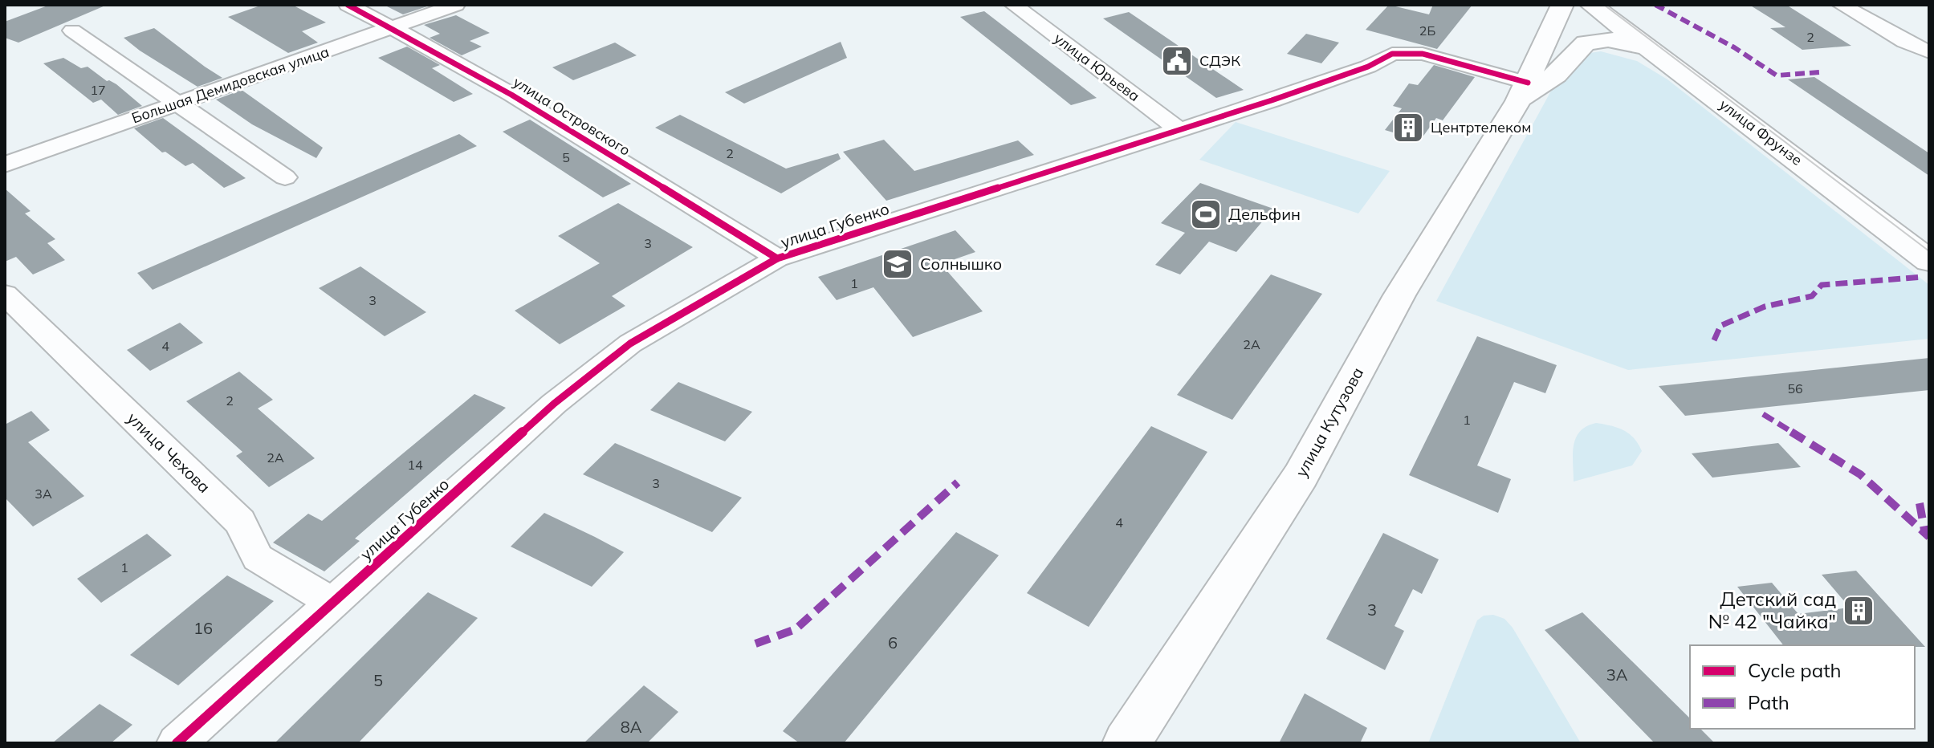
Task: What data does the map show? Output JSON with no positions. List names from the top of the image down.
{
  "streets": {
    "main road": ["улица Фрунзе", "улица Кутузова"],
    "street": [
      "улица Юрьева",
      "Большая Демидовская улица",
      "улица Островского",
      "улица Губенко",
      "улица Чехова"
    ]
  },
  "crossings": [
    ["улица Юрьева", "улица Губенко"],
    ["Большая Демидовская улица", "улица Островского"],
    ["улица Островского", "улица Губенко"],
    ["улица Фрунзе", "улица Кутузова"],
    ["улица Губенко", "улица Кутузова"],
    ["улица Губенко", "улица Чехова"]
  ],
  "places": {
    "public building": ["СДЭК"],
    "building": ["Центртелеком", "Детский сад № 42 \"Чайка\""],
    "sports": ["Дельфин"],
    "school or university": ["Солнышко"]
  },
  "house_numbers": [
    "2Б",
    "2",
    "17",
    "2",
    "5",
    "3",
    "1",
    "3",
    "2А",
    "4",
    "56",
    "2",
    "1",
    "2А",
    "14",
    "3",
    "3А",
    "4",
    "1",
    "3",
    "16",
    "6",
    "3А",
    "5",
    "8А"
  ],
  "legend": ["Cycle path", "Path"]
}
